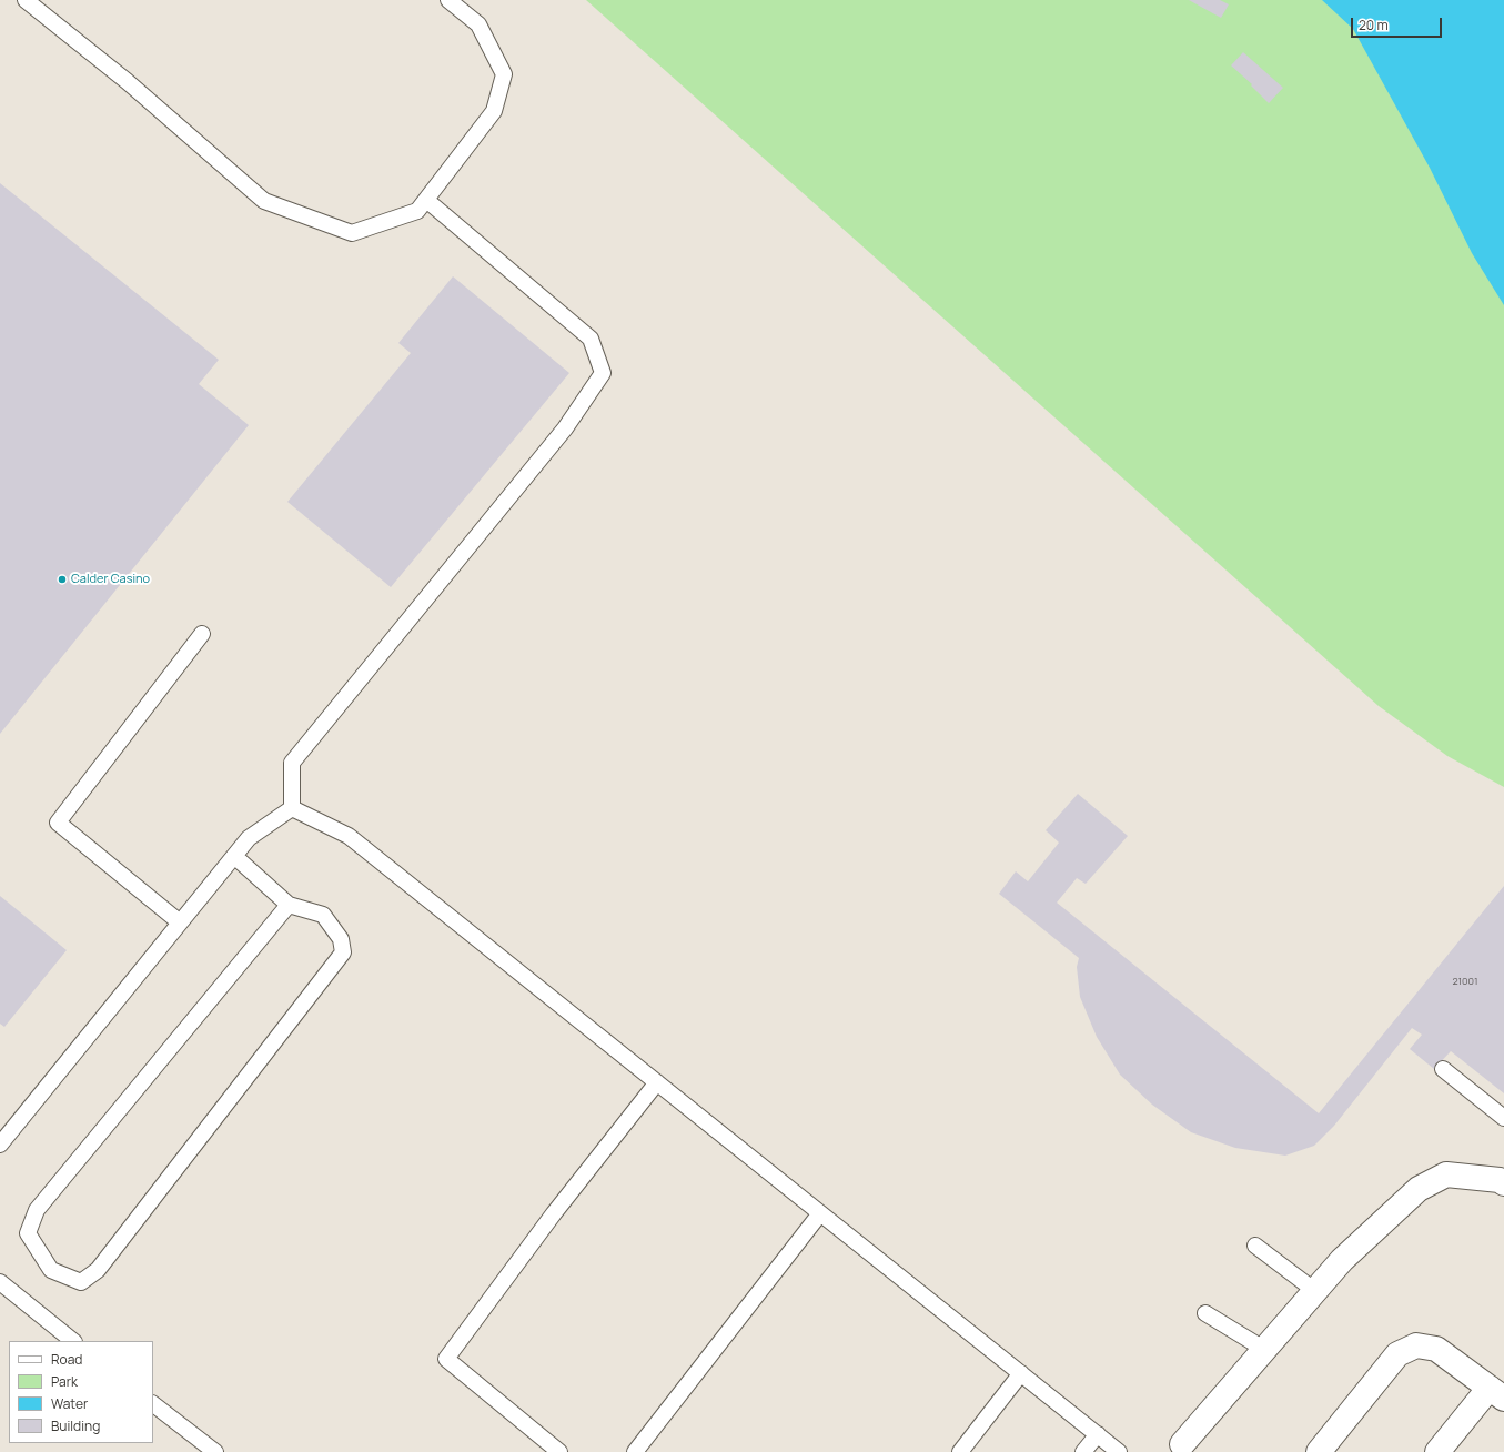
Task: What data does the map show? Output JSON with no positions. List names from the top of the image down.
{
  "places": ["Calder Casino"],
  "house_numbers": ["21001"],
  "legend": [
    "Road",
    "Park",
    "Water",
    "Building"
  ],
  "scale_bar": "20 m"
}
